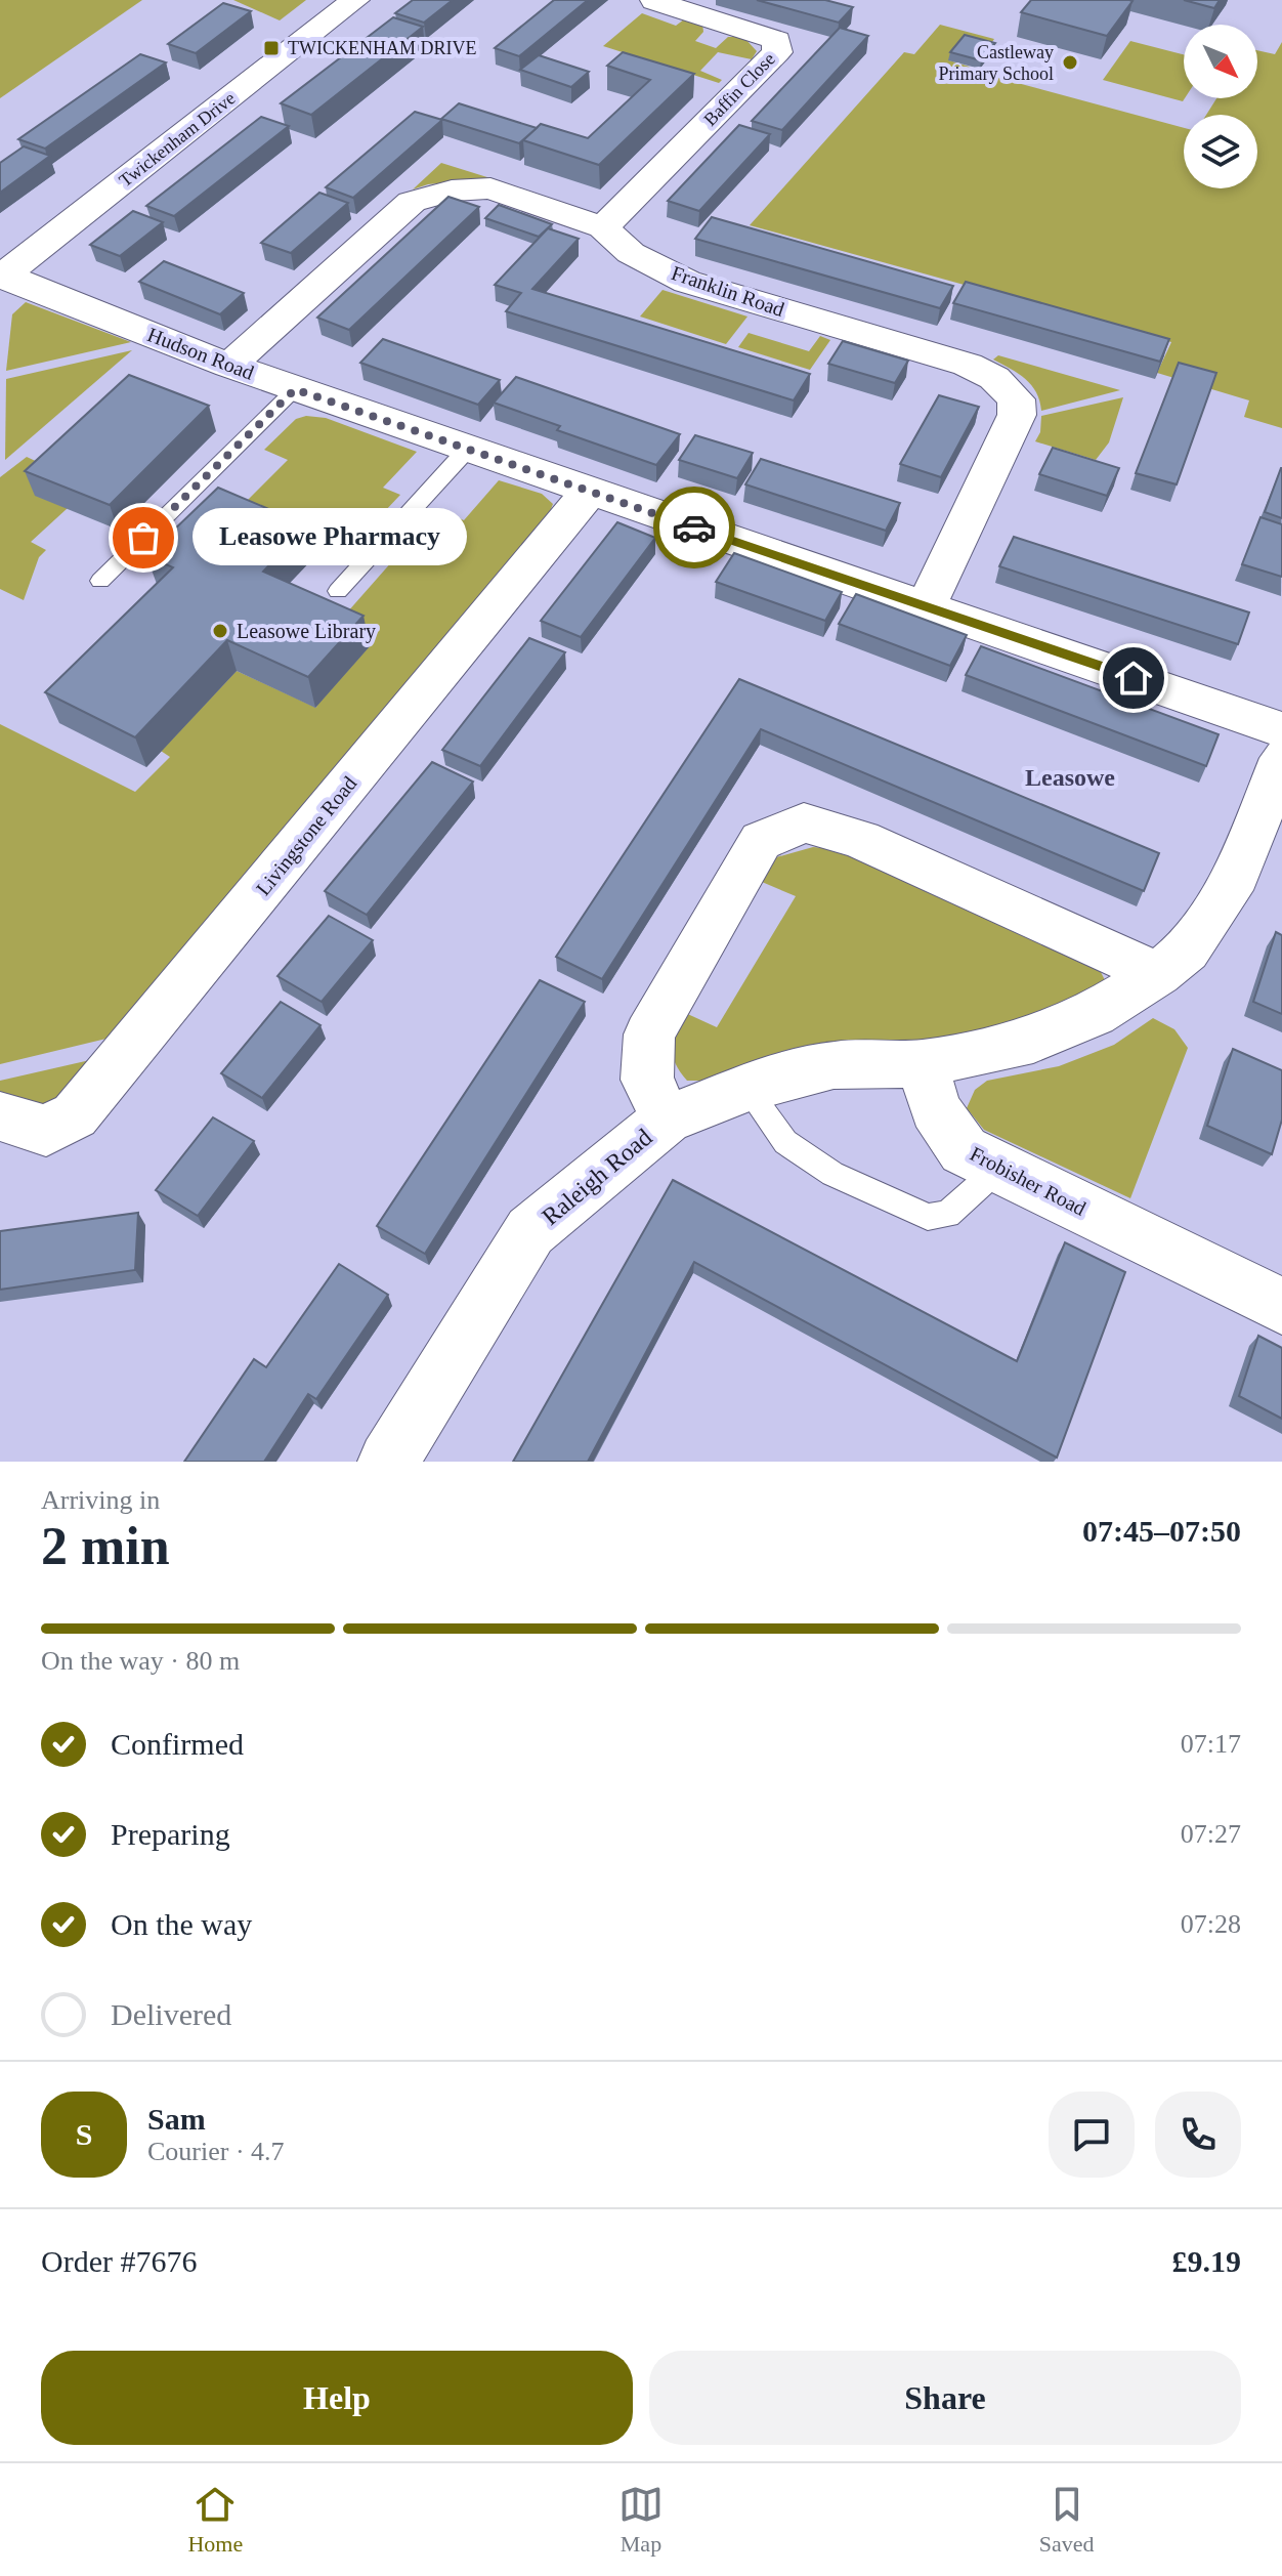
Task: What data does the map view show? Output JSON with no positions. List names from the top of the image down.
{
  "streets": {
    "street": [
      "Baffin Close",
      "Twickenham Drive",
      "Franklin Road",
      "Hudson Road",
      "Livingstone Road",
      "Raleigh Road",
      "Frobisher Road"
    ]
  },
  "crossings": [
    ["Baffin Close", "Franklin Road"],
    ["Twickenham Drive", "Hudson Road"],
    ["Franklin Road", "Hudson Road"],
    ["Hudson Road", "Livingstone Road"],
    ["Raleigh Road", "Frobisher Road"]
  ],
  "districts": ["Leasowe"],
  "places": {
    "transit": ["TWICKENHAM DRIVE"],
    "other": ["Castleway Primary School", "Leasowe Pharmacy", "Leasowe Library"]
  },
  "north": "bottom right",
  "page": {
    "bubble": "Leasowe Pharmacy",
    "heading": ["2 min", "Arriving in", "07:45–07:50"],
    "panel": [
      "Sam",
      "Courier · 4.7",
      "Order #7676",
      "£9.19"
    ],
    "bar": "On the way · 80 m",
    "list": [
      ["Confirmed", "07:17"],
      ["Preparing", "07:27"],
      ["On the way", "07:28"],
      "Delivered"
    ],
    "round": "S",
    "buttons": ["Help", "Share"],
    "tabs": ["Home", "Map", "Saved"]
  }
}
